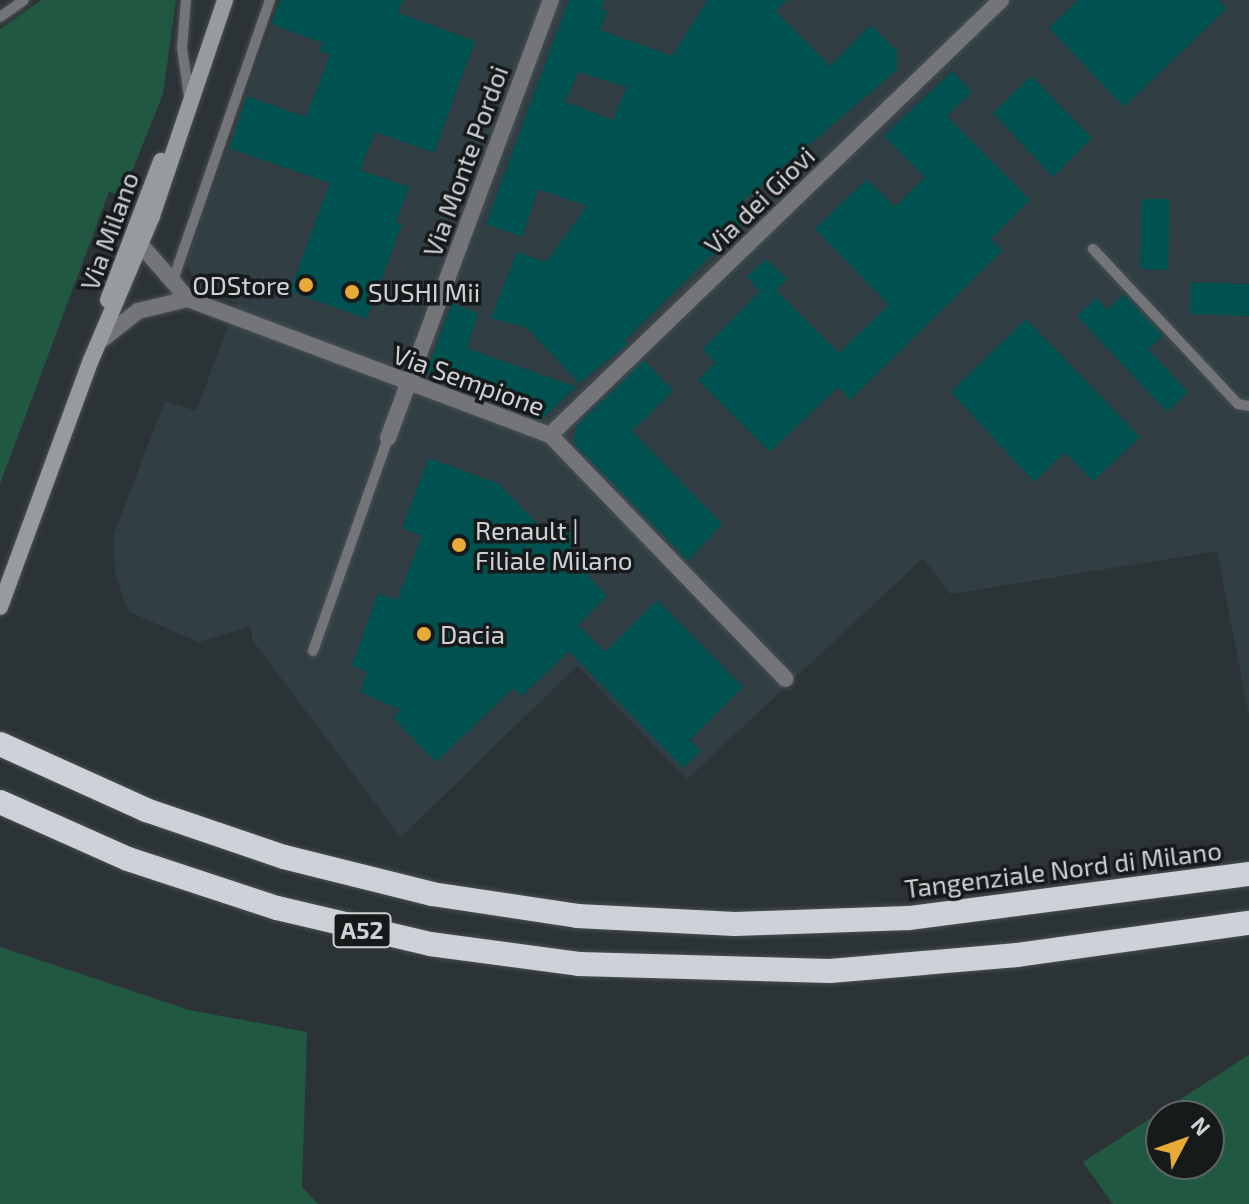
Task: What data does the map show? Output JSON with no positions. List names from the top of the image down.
{
  "streets": {
    "highway": ["Tangenziale Nord di Milano", "A52"],
    "street": [
      "Via Monte Pordoi",
      "Via dei Giovi",
      "Via Milano",
      "Via Sempione"
    ]
  },
  "crossings": [
    ["Via Monte Pordoi", "Via Sempione"],
    ["Via dei Giovi", "Via Sempione"],
    ["Via Milano", "Via Sempione"]
  ],
  "places": [
    "ODStore",
    "SUSHI Mii",
    "Renault | Filiale Milano",
    "Dacia"
  ],
  "north": "top right"
}
